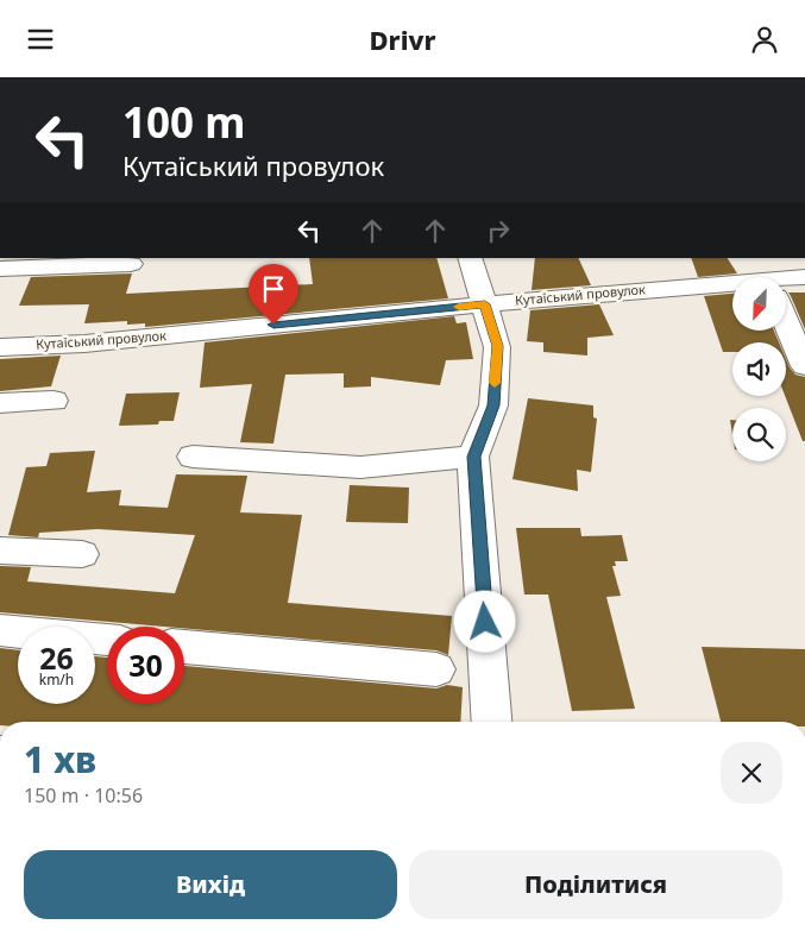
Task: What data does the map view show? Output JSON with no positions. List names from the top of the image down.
{
  "streets": {
    "street": ["Кутаїський провулок"]
  },
  "north": "bottom left",
  "page": {
    "header": "Drivr",
    "turn": ["100 m", "Кутаїський провулок"],
    "speed": "26 km/h",
    "limit": "30",
    "heading": ["1 хв", "150 m · 10:56"],
    "buttons": ["Вихід", "Поділитися"]
  }
}
